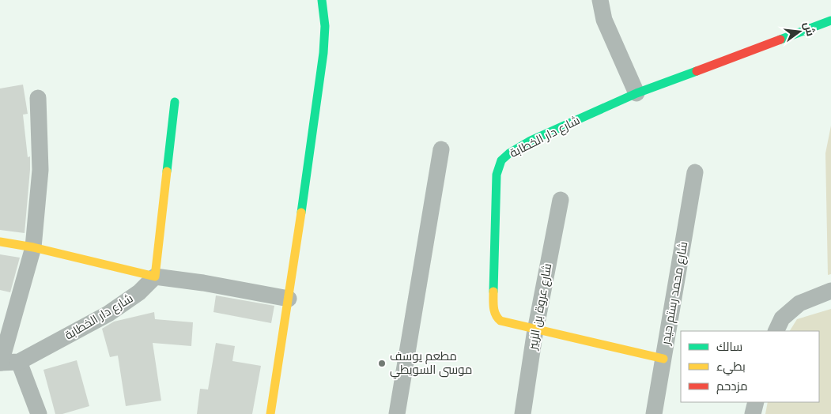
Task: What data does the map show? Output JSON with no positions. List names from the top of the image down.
{
  "streets": {
    "street": ["شارع دار الخطابة", "شارع محمد رستم حيدر", "شارع عروة بن الزبير"]
  },
  "crossings": [
    ["شارع دار الخطابة", "شارع محمد رستم حيدر"],
    ["شارع دار الخطابة", "شارع عروة بن الزبير"]
  ],
  "places": ["مطعم يوسف موسى السويطي"],
  "legend": ["سالك", "بطيء", "مزدحم"],
  "north": "right"
}
